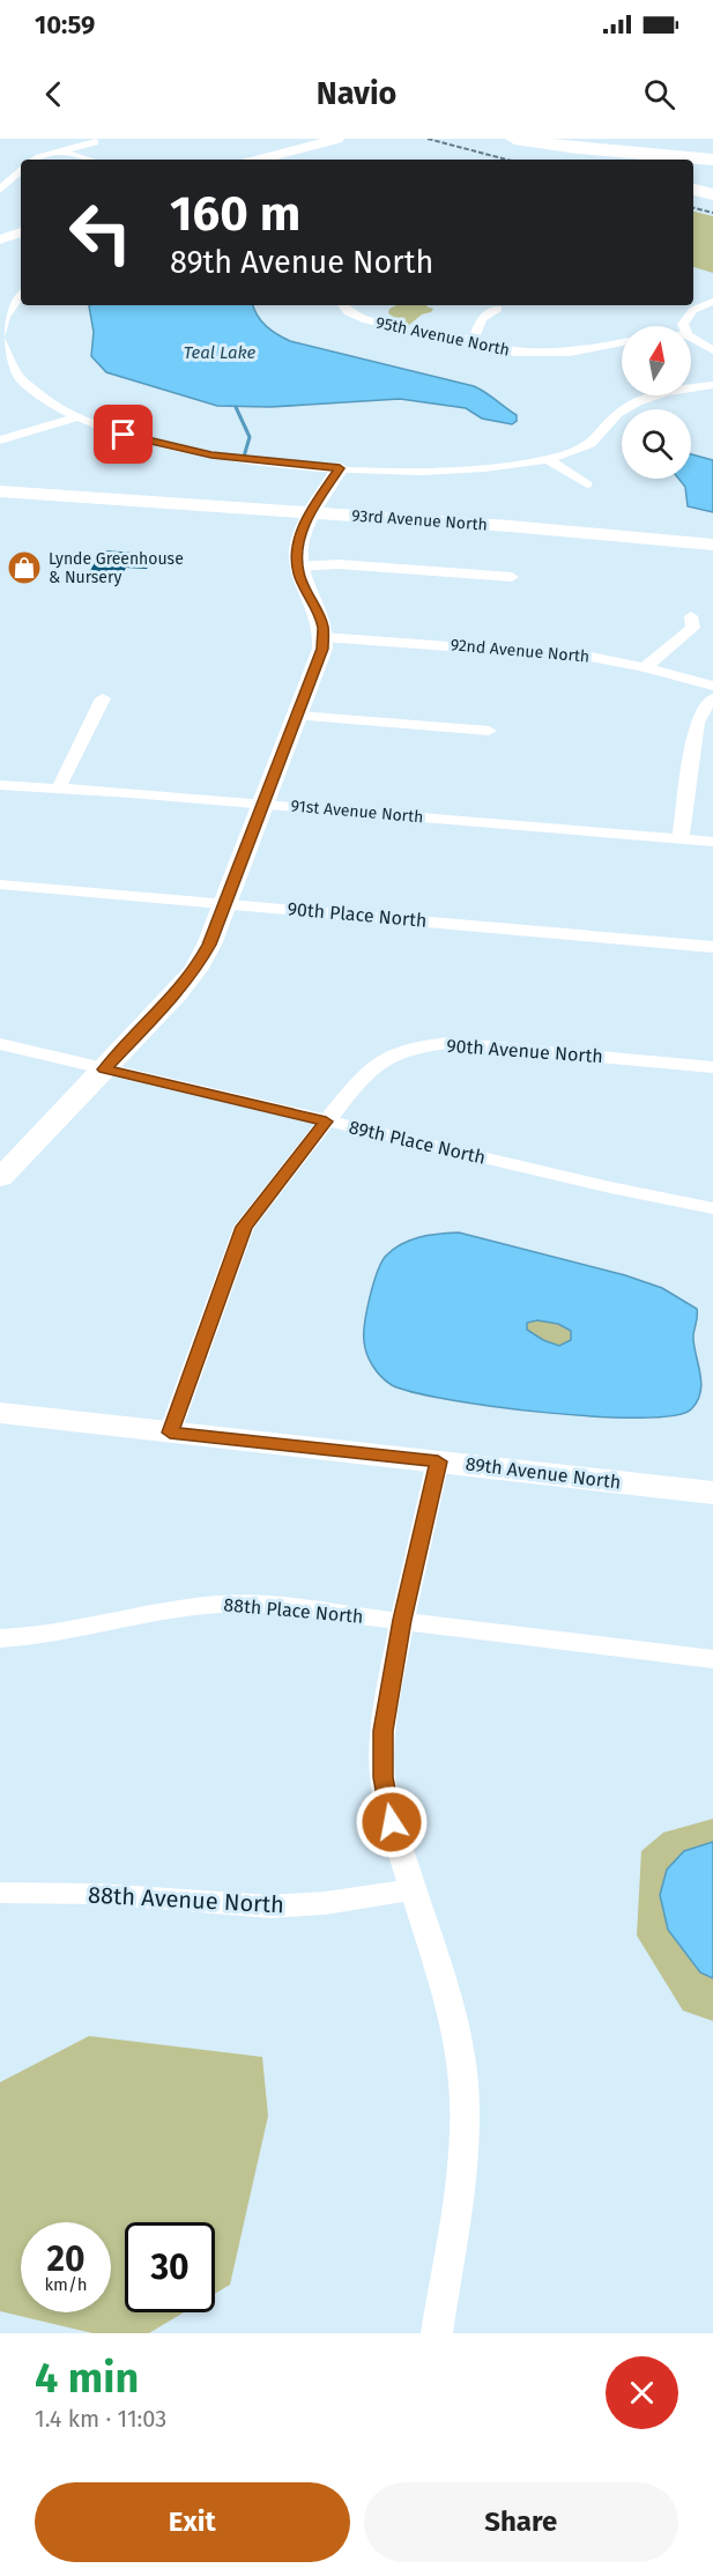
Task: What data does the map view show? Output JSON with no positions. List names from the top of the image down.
{
  "streets": {
    "street": [
      "95th Avenue North",
      "93rd Avenue North",
      "92nd Avenue North",
      "91st Avenue North",
      "90th Place North",
      "90th Avenue North",
      "89th Place North",
      "89th Avenue North",
      "88th Place North",
      "88th Avenue North"
    ]
  },
  "crossings": [
    ["90th Avenue North", "89th Place North"],
    ["90th Avenue North", "89th Avenue North"]
  ],
  "water": ["Teal Lake"],
  "places": {
    "shop": ["Lynde Greenhouse & Nursery"]
  },
  "north": "top",
  "page": {
    "status": "10:59",
    "header": "Navio",
    "turn": ["160 m", "89th Avenue North"],
    "speed": "20 km/h",
    "limit": "30",
    "heading": ["4 min", "1.4 km · 11:03"],
    "buttons": ["Exit", "Share"]
  }
}
